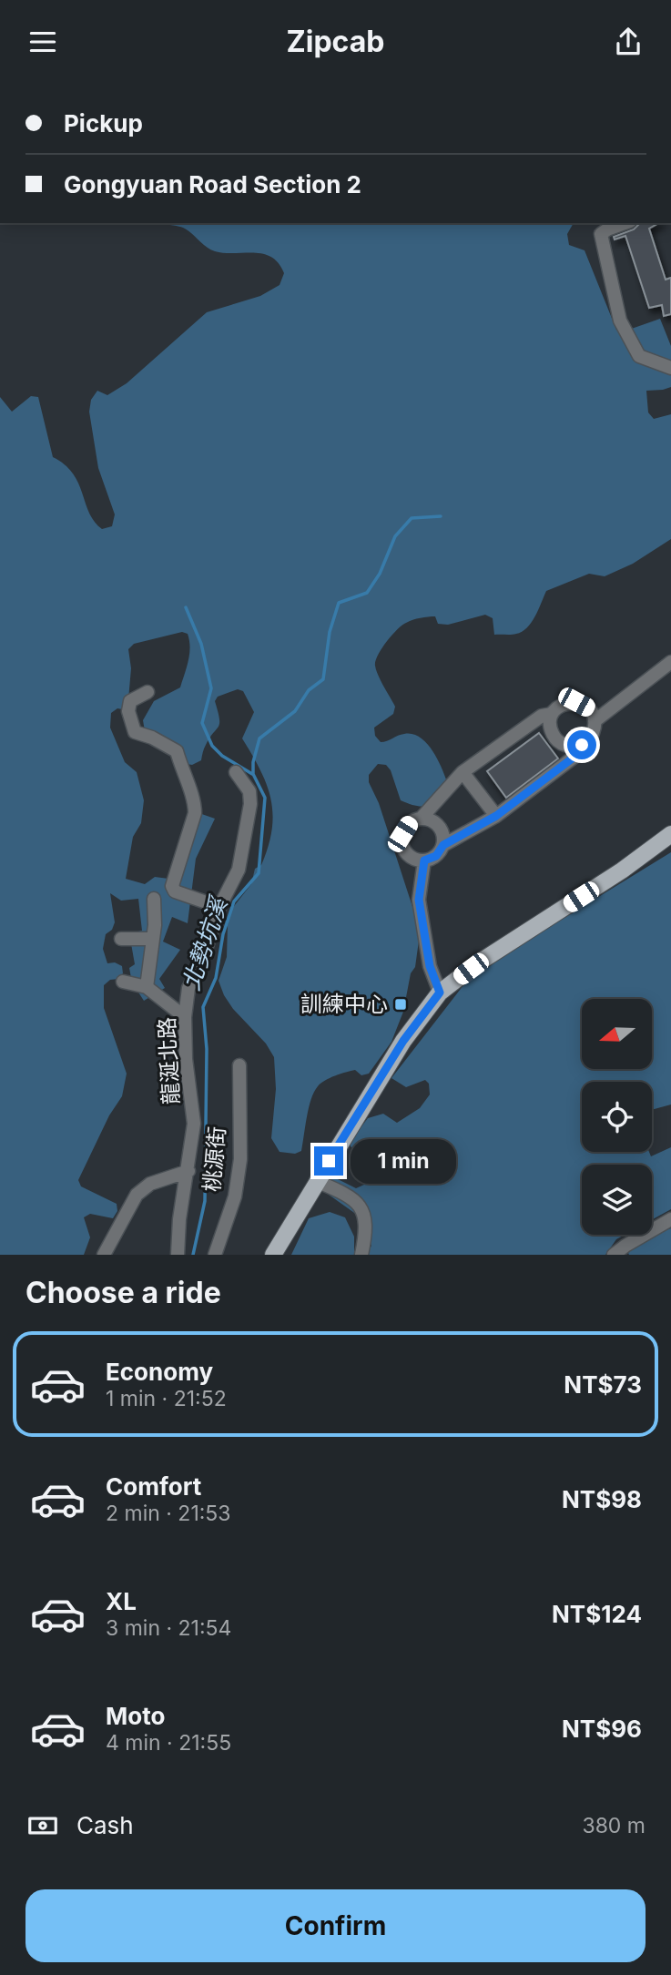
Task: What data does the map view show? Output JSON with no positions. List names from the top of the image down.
{
  "streets": {
    "street": ["龍涎北路", "桃源街"]
  },
  "water": ["北勢坑溪"],
  "places": {
    "transit": ["訓練中心"]
  },
  "north": "left",
  "page": {
    "header": "Zipcab",
    "banner": ["Pickup", "Gongyuan Road Section 2"],
    "bubble": "1 min",
    "heading": "Choose a ride",
    "list": [
      {
        "name": "Economy",
        "note": "1 min · 21:52",
        "value": "NT$73"
      },
      {
        "name": "Comfort",
        "note": "2 min · 21:53",
        "value": "NT$98"
      },
      {
        "name": "XL",
        "note": "3 min · 21:54",
        "value": "NT$124"
      },
      {
        "name": "Moto",
        "note": "4 min · 21:55",
        "value": "NT$96"
      }
    ],
    "pay": ["Cash", "380 m"],
    "buttons": "Confirm"
  }
}
